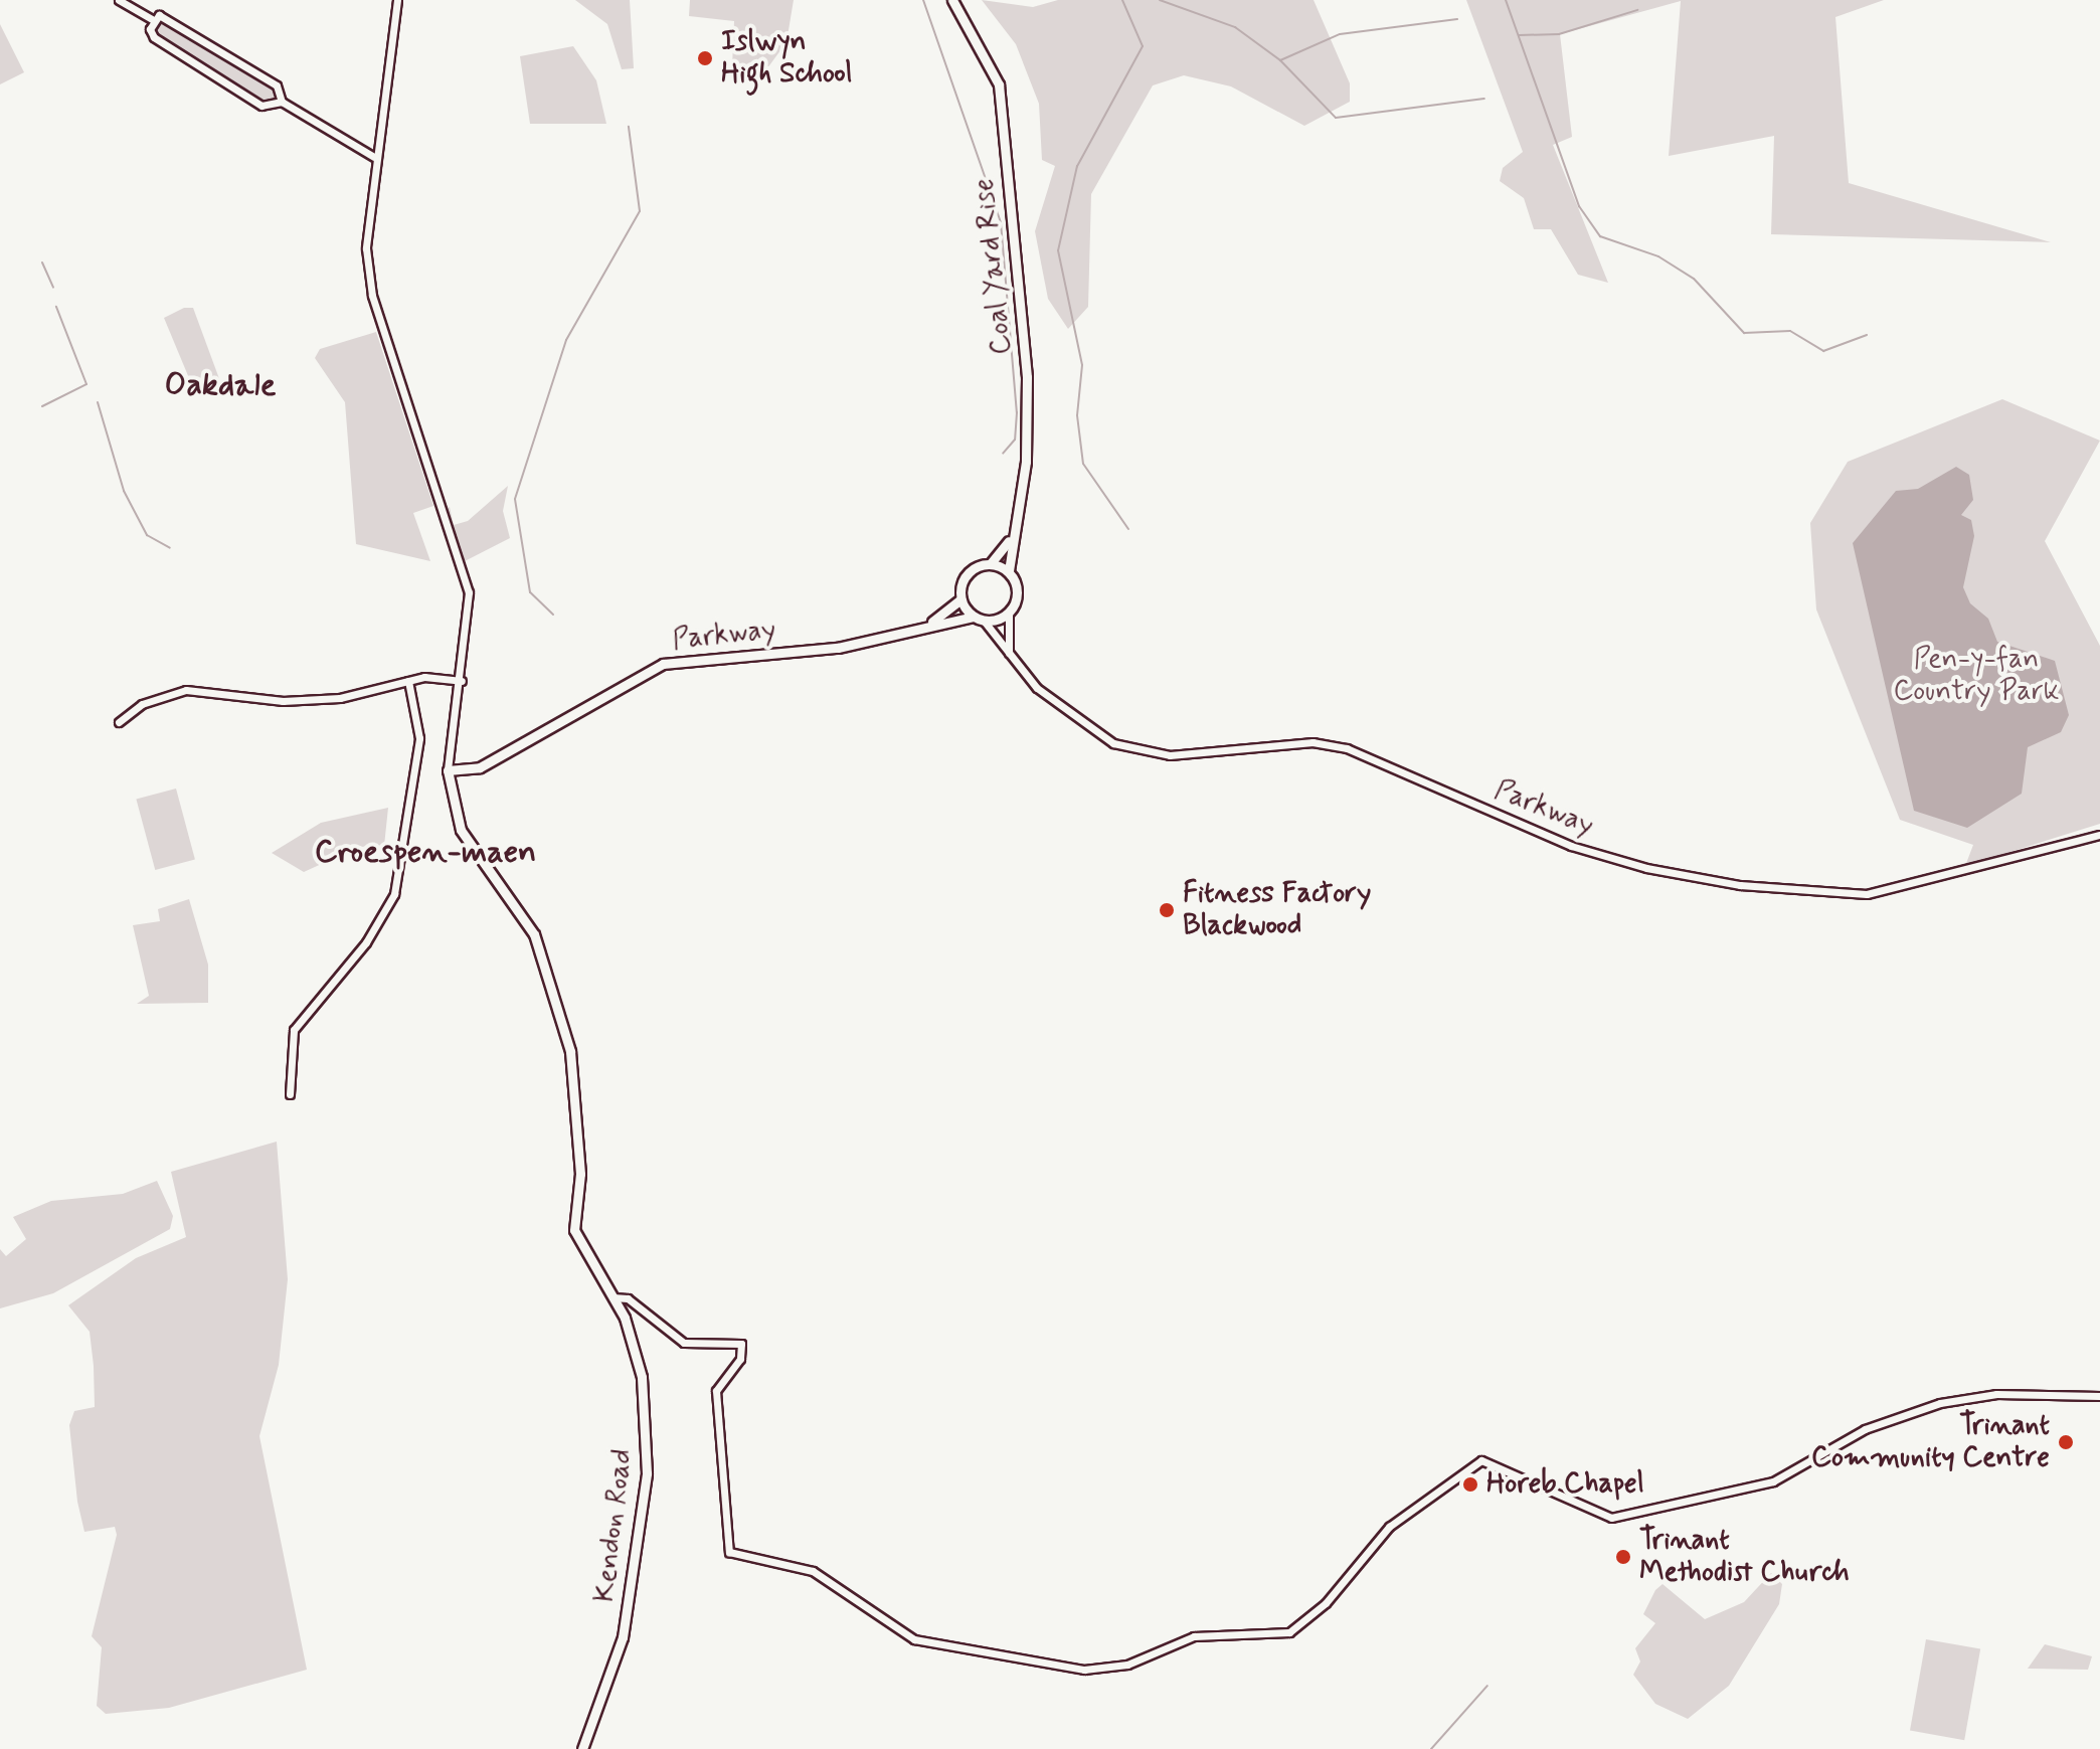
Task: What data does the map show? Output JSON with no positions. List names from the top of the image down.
{
  "streets": {
    "main road": ["Coal Yard Rise", "Parkway", "Kendon Road"]
  },
  "crossings": [
    ["Coal Yard Rise", "Parkway"],
    ["Parkway", "Kendon Road"]
  ],
  "districts": ["Oakdale", "Croespen-maen"],
  "parks": ["Pen-y-fan Country Park"],
  "places": [
    "Islwyn High School",
    "Fitness Factory Blackwood",
    "Trinant Community Centre",
    "Horeb Chapel",
    "Trinant Methodist Church"
  ]
}
